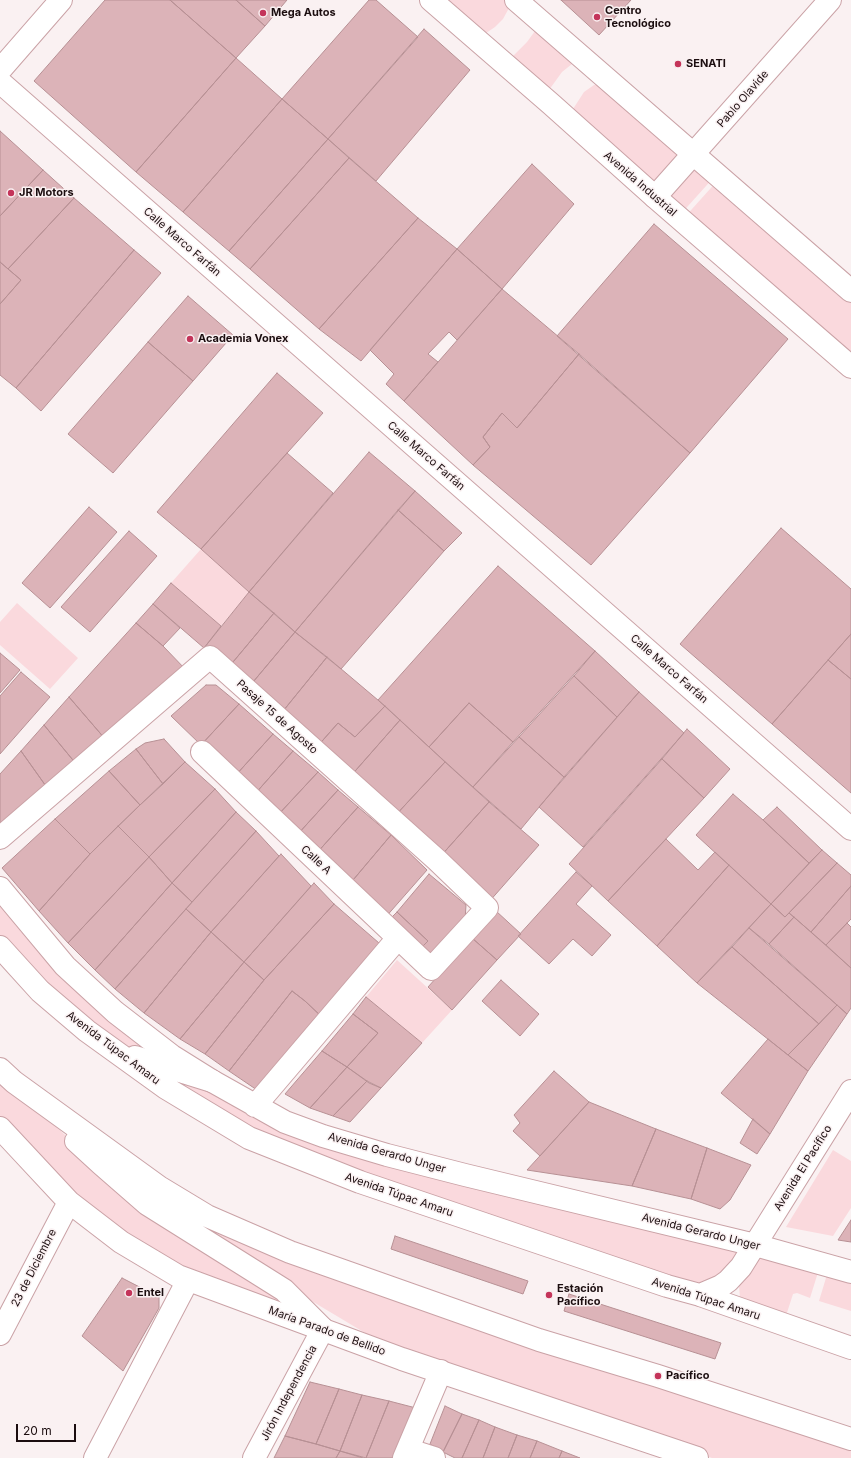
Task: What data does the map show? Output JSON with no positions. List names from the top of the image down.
{
  "streets": {
    "street": [
      "Pablo Olavide",
      "Avenida Industrial",
      "Calle Marco Farfán",
      "Pasaje 15 de Agosto",
      "Calle A",
      "Avenida Túpac Amaru",
      "Avenida Gerardo Unger",
      "Avenida El Pacífico",
      "23 de Diciembre",
      "María Parado de Bellido",
      "Jirón Independencia"
    ]
  },
  "crossings": [
    ["Pablo Olavide", "Avenida Industrial"],
    ["Pasaje 15 de Agosto", "Calle A"],
    ["Avenida Túpac Amaru", "Avenida El Pacífico"],
    ["Avenida Gerardo Unger", "Avenida El Pacífico"],
    ["23 de Diciembre", "María Parado de Bellido"],
    ["María Parado de Bellido", "Jirón Independencia"]
  ],
  "places": [
    "Mega Autos",
    "Centro Tecnológico",
    "SENATI",
    "JR Motors",
    "Academia Vonex",
    "Entel",
    "Estación Pacífico",
    "Pacífico"
  ],
  "scale_bar": "20 m"
}
